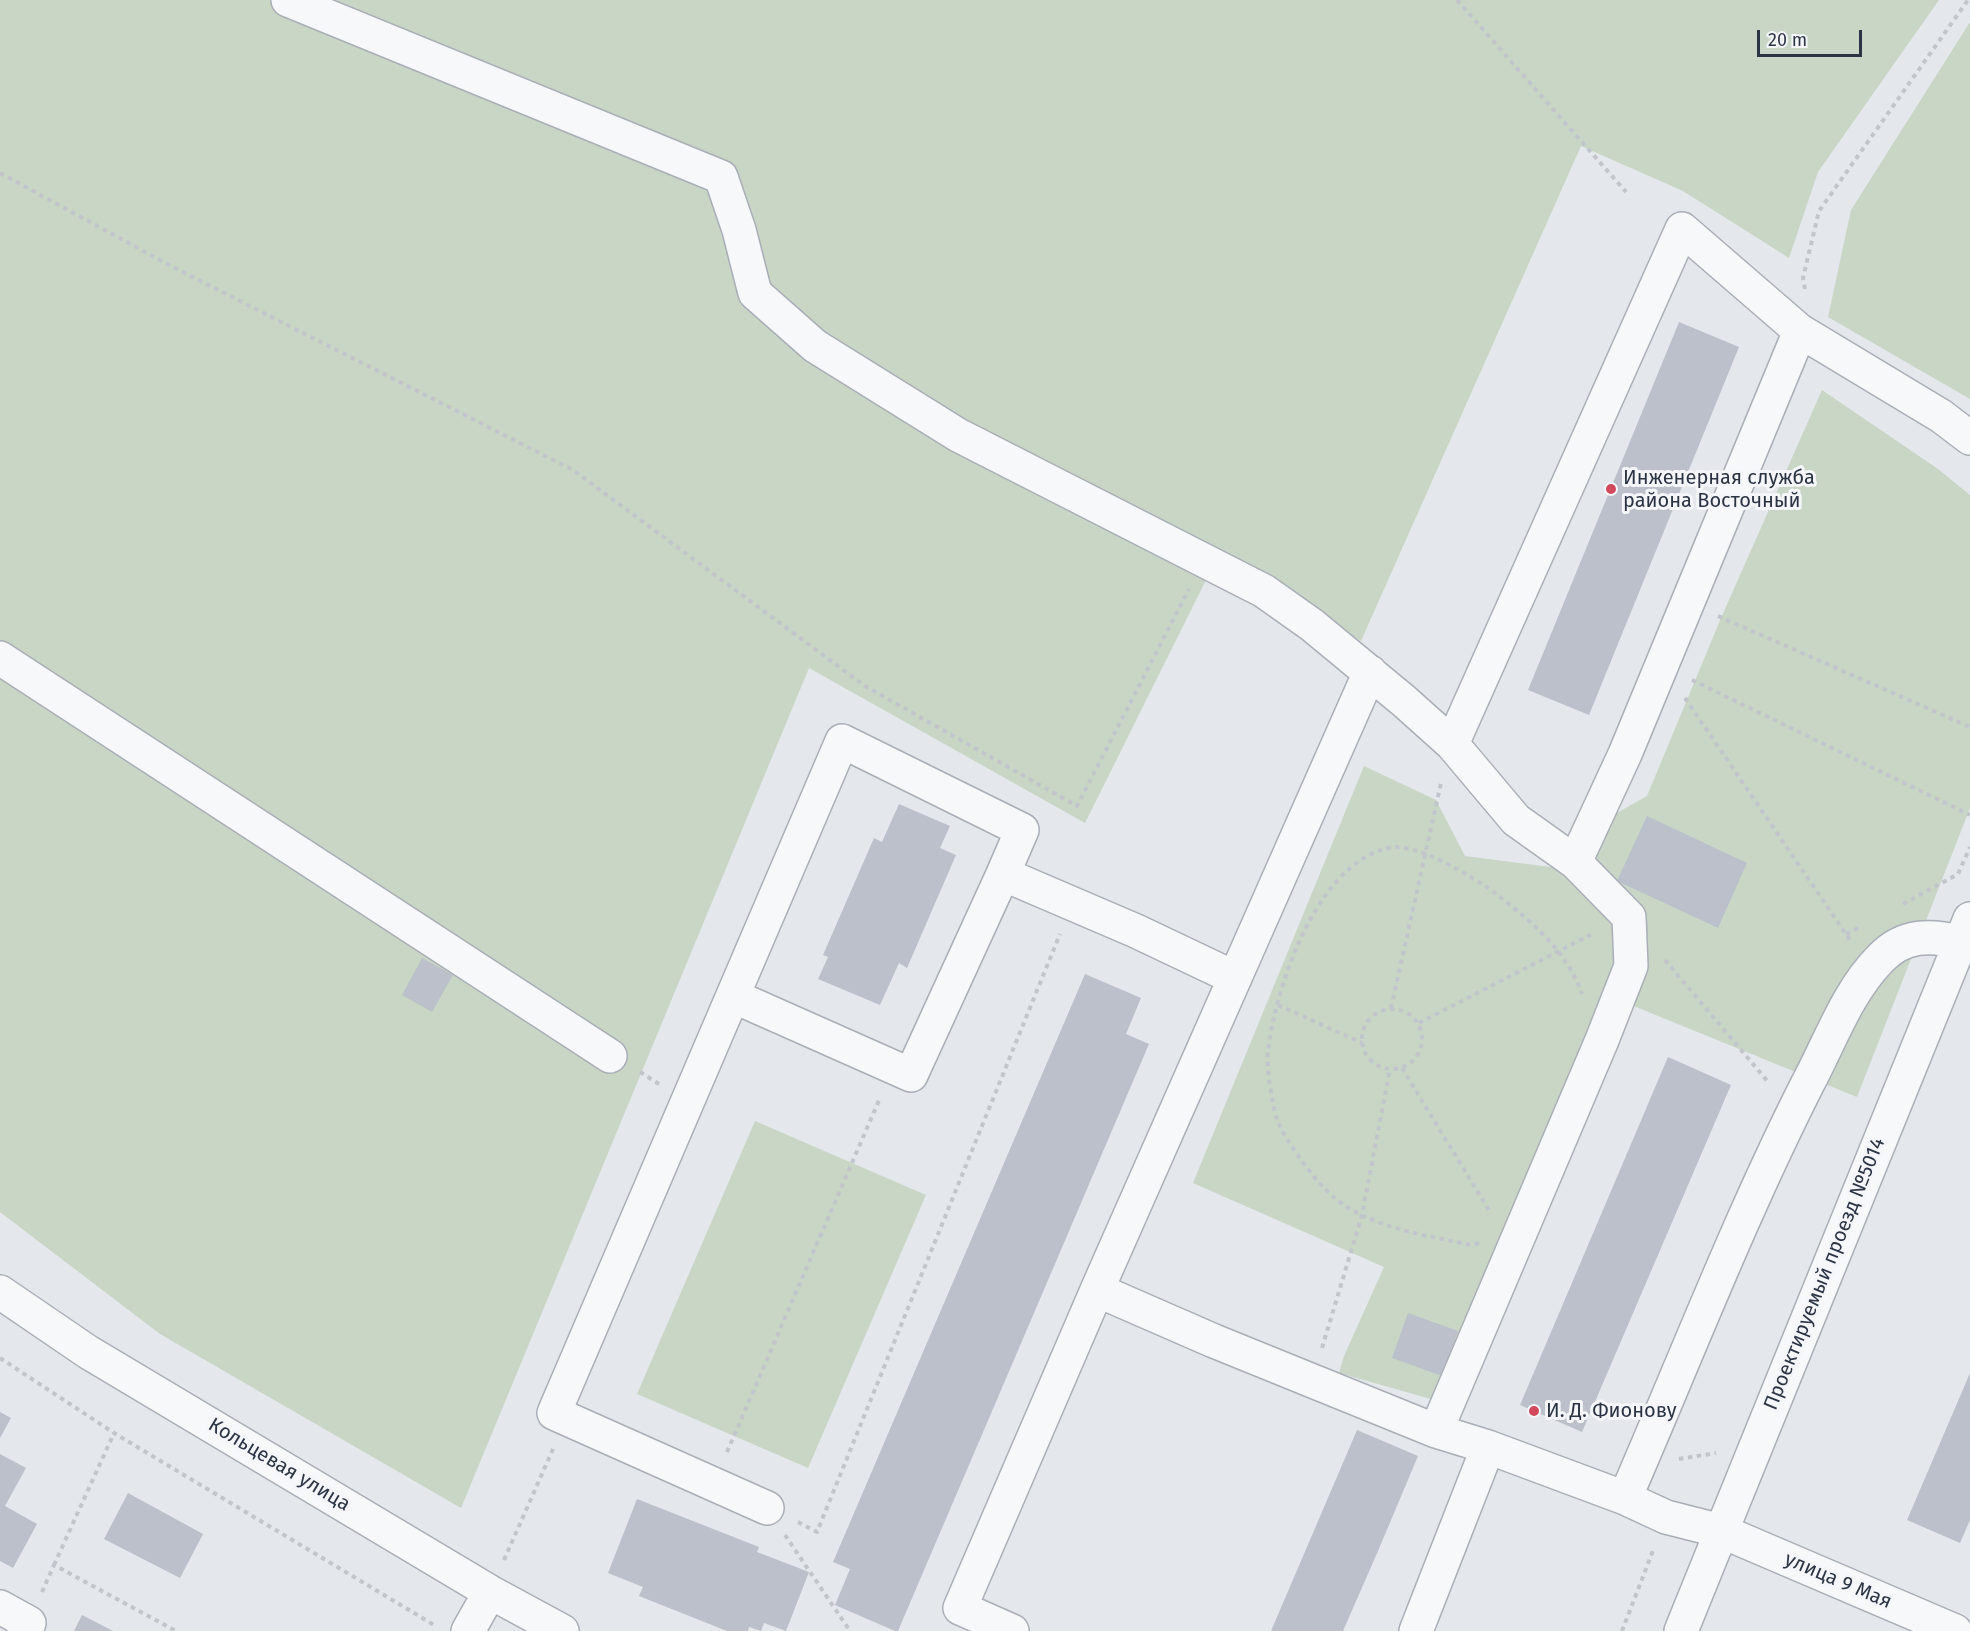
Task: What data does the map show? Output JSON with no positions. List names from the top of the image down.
{
  "streets": {
    "street": ["Проектируемый проезд №5014", "Кольцевая улица", "улица 9 Мая"]
  },
  "crossings": [
    ["Проектируемый проезд №5014", "улица 9 Мая"]
  ],
  "places": ["Инженерная служба района Восточный", "И. Д. Фионову"],
  "scale_bar": "20 m"
}
